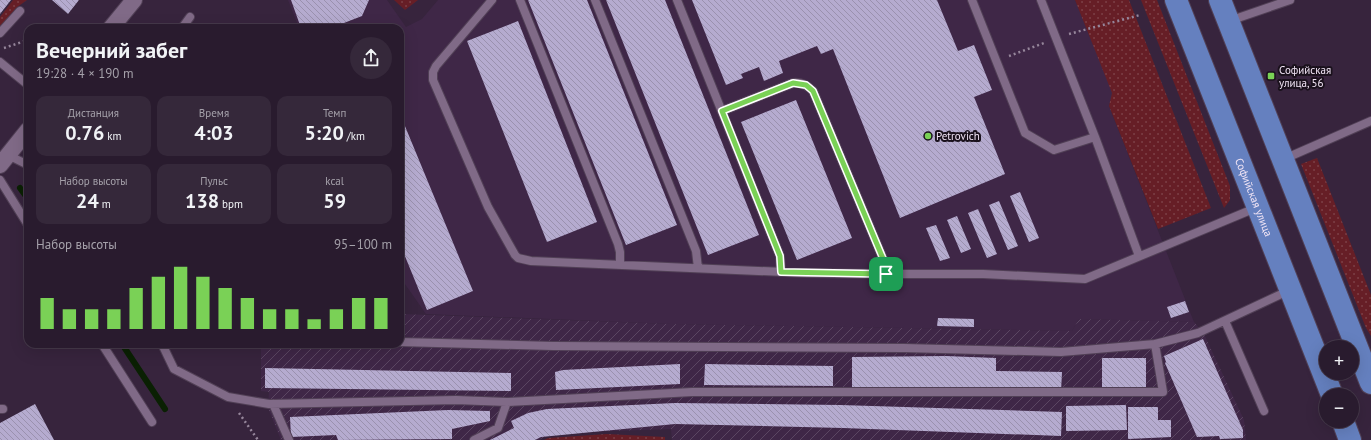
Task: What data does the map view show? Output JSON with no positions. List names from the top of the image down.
{
  "streets": {
    "main road": ["Софийская улица"]
  },
  "places": {
    "transit": ["Софийская улица, 56"],
    "other": ["Petrovich"]
  },
  "page": {
    "heading": ["Вечерний забег", "19:28 · 4 × 190 m"],
    "stats": [
      ["Дистанция", "0.76 km"],
      ["Время", "4:03"],
      ["Темп", "5:20 /km"],
      ["Набор высоты", "24 m"],
      ["Пульс", "138 bpm"],
      ["kcal", "59"]
    ],
    "chart": ["Набор высоты", "95–100 m"],
    "map_buttons": ["+", "−"]
  }
}
